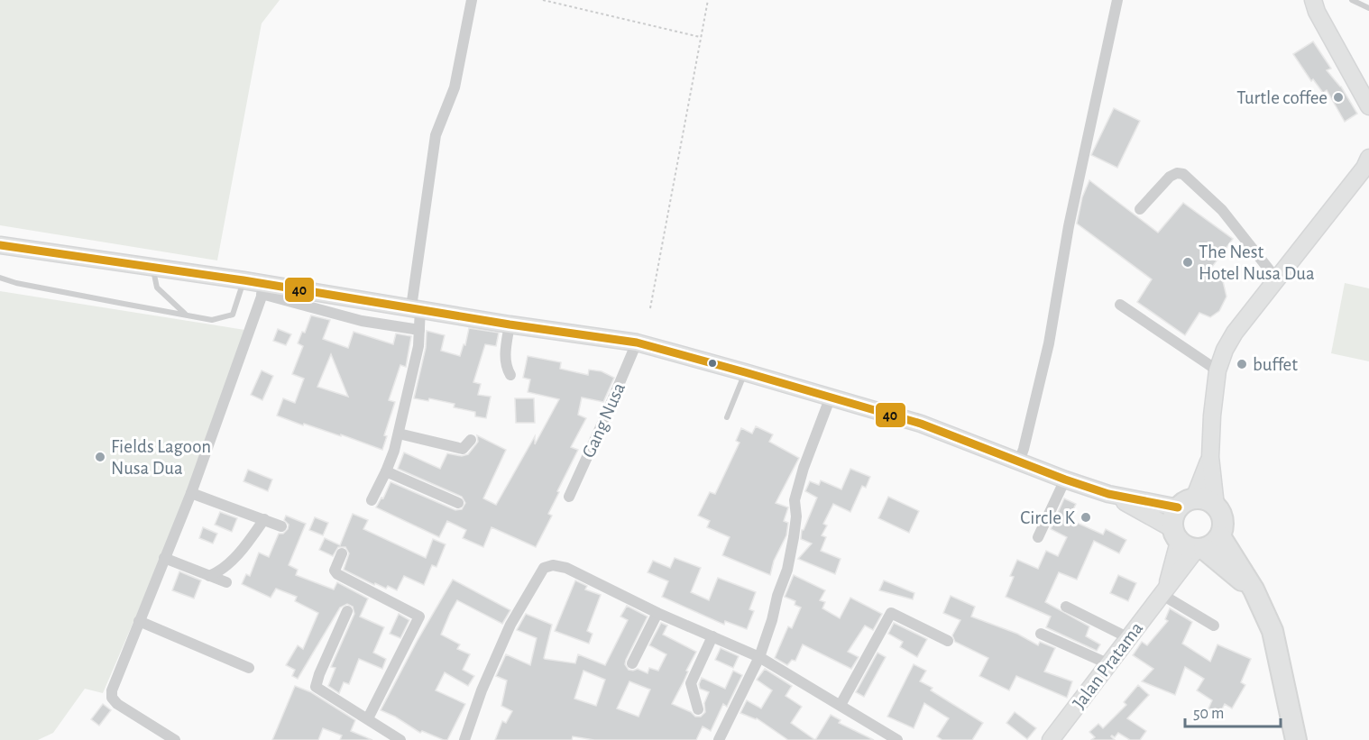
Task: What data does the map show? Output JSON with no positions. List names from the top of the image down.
{
  "streets": {
    "main road": ["Jalan Pratama"],
    "street": ["Gang Nusa"]
  },
  "places": [
    "Turtle coffee",
    "The Nest Hotel Nusa Dua",
    "buffet",
    "Fields Lagoon Nusa Dua",
    "Circle K"
  ],
  "lines": ["transit line 40"],
  "scale_bar": "50 m"
}
